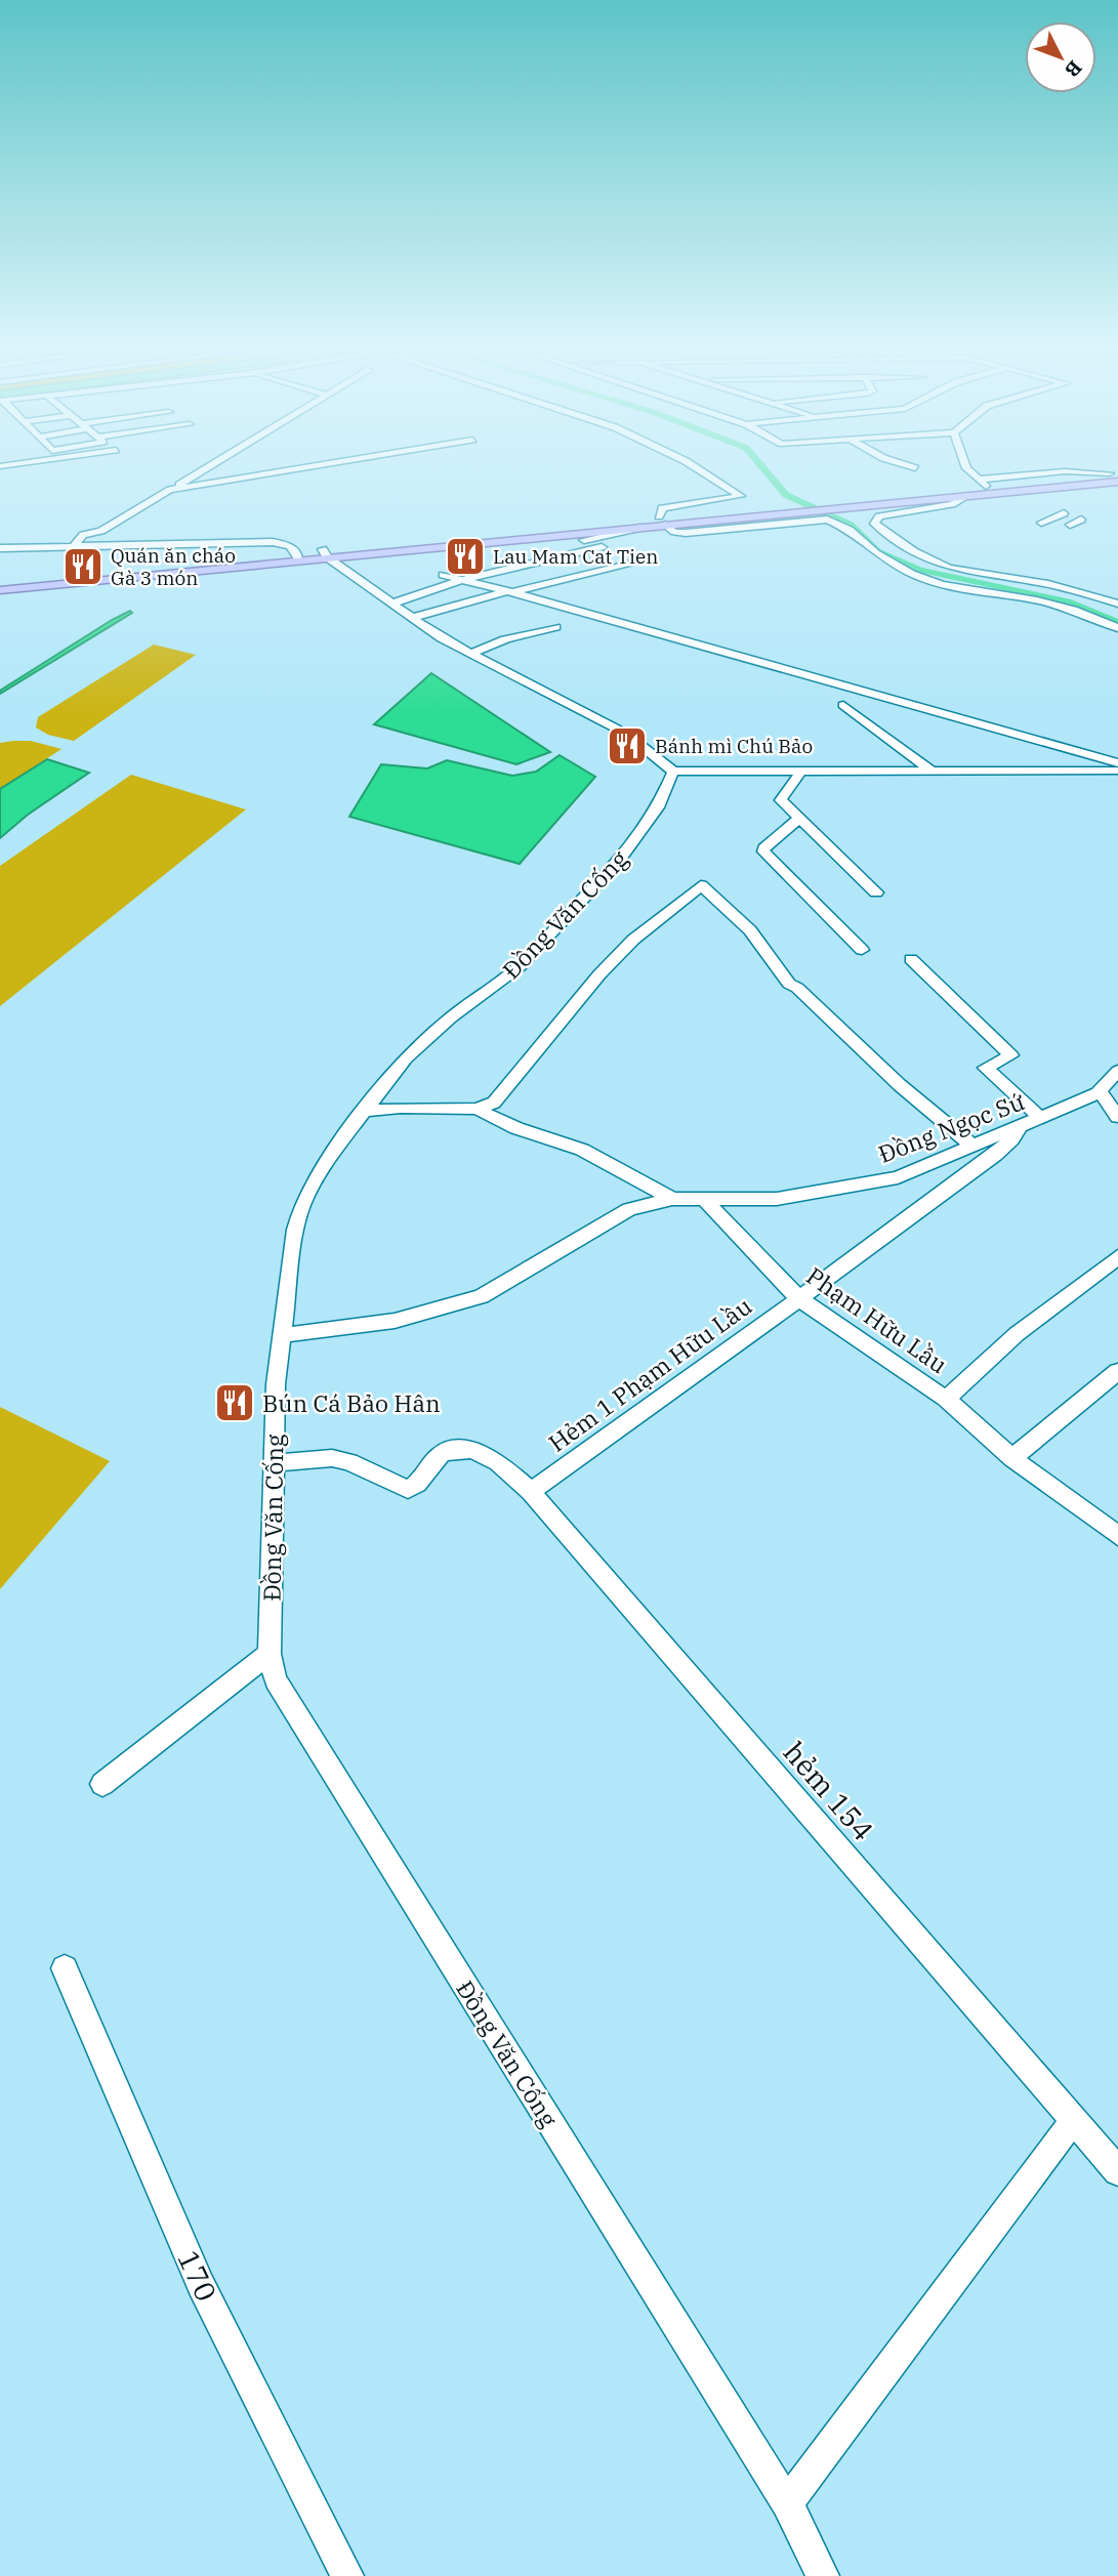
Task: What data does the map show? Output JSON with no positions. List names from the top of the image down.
{
  "streets": {
    "street": [
      "Đồng Văn Cống",
      "Đồng Ngọc Sứ",
      "Phạm Hữu Lầu",
      "Hẻm 1 Phạm Hữu Lầu",
      "hẻm 154",
      "170"
    ]
  },
  "crossings": [
    ["Đồng Văn Cống", "hẻm 154"],
    ["Đồng Ngọc Sứ", "Phạm Hữu Lầu"],
    ["Đồng Ngọc Sứ", "Hẻm 1 Phạm Hữu Lầu"],
    ["Phạm Hữu Lầu", "Hẻm 1 Phạm Hữu Lầu"],
    ["Hẻm 1 Phạm Hữu Lầu", "hẻm 154"]
  ],
  "places": {
    "restaurant": [
      "Lau Mam Cat Tien",
      "Quán ăn cháo Gà 3 món",
      "Bánh mì Chú Bảo",
      "Bún Cá Bảo Hân"
    ]
  },
  "north": "bottom right"
}
